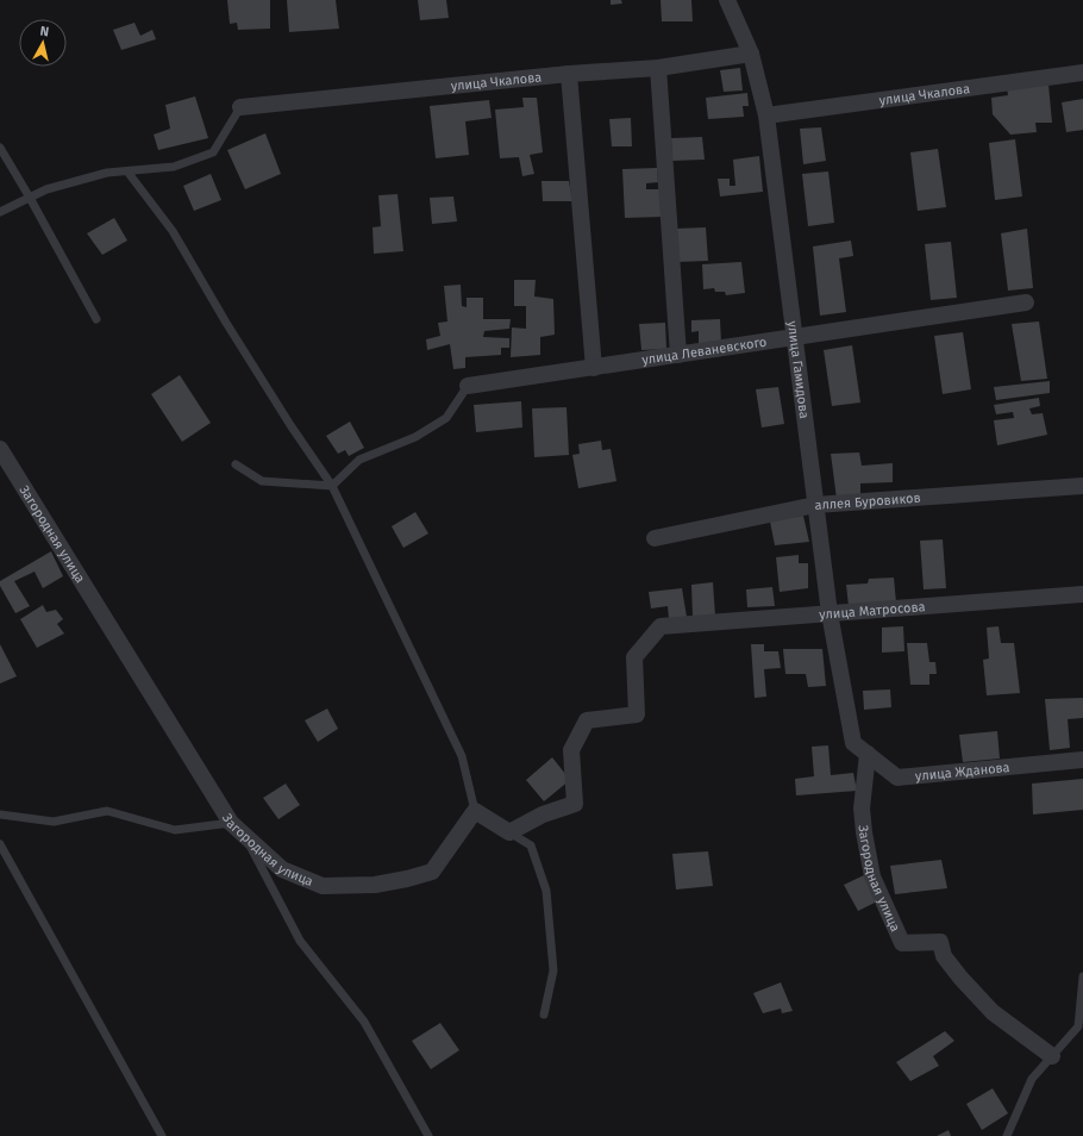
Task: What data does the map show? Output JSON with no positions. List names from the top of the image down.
{
  "streets": {
    "street": [
      "улица Чкалова",
      "улица Леваневского",
      "улица Гамидова",
      "аллея Буровиков",
      "Загородная улица",
      "улица Матросова",
      "улица Жданова"
    ]
  },
  "crossings": [
    ["улица Чкалова", "улица Гамидова"],
    ["улица Леваневского", "улица Гамидова"],
    ["улица Гамидова", "аллея Буровиков"],
    ["улица Гамидова", "улица Матросова"],
    ["улица Гамидова", "улица Жданова"],
    ["Загородная улица", "улица Жданова"]
  ],
  "north": "top"
}
